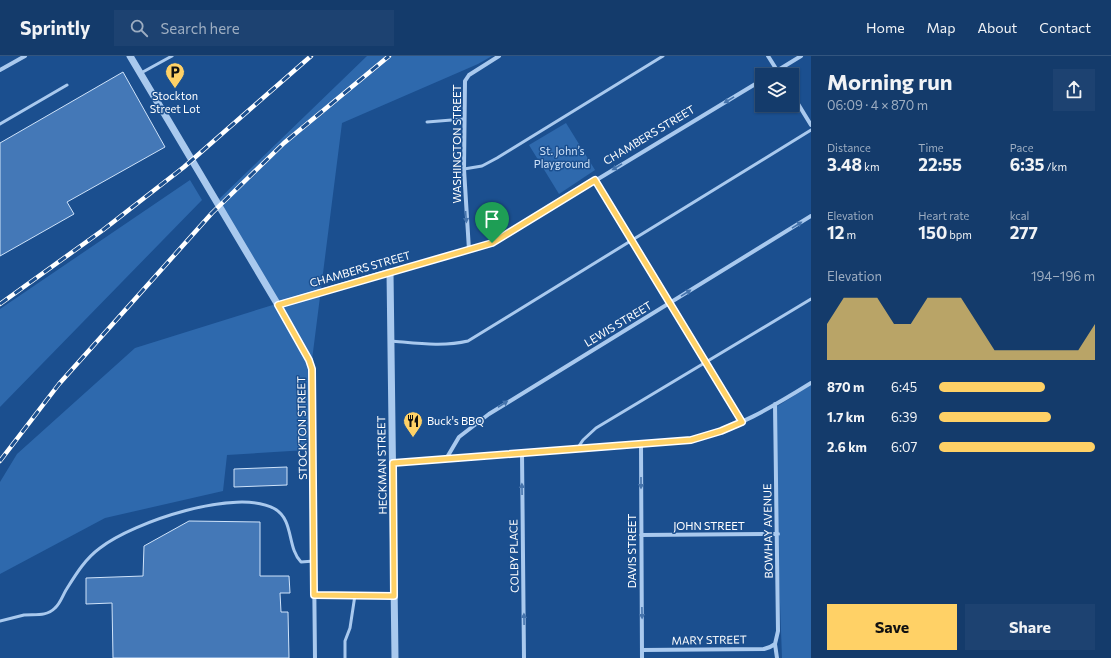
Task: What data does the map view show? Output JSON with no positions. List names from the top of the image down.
{
  "streets": {
    "street": [
      "CHAMBERS STREET",
      "WASHINGTON STREET",
      "LEWIS STREET",
      "STOCKTON STREET",
      "HECKMAN STREET",
      "JOHN STREET",
      "BOWHAY AVENUE",
      "DAVIS STREET",
      "COLBY PLACE",
      "MARY STREET"
    ]
  },
  "crossings": [
    ["CHAMBERS STREET", "WASHINGTON STREET"],
    ["CHAMBERS STREET", "STOCKTON STREET"],
    ["CHAMBERS STREET", "HECKMAN STREET"],
    ["JOHN STREET", "BOWHAY AVENUE"],
    ["JOHN STREET", "DAVIS STREET"],
    ["BOWHAY AVENUE", "MARY STREET"],
    ["DAVIS STREET", "MARY STREET"]
  ],
  "one_way": [
    "CHAMBERS STREET",
    "WASHINGTON STREET",
    "LEWIS STREET",
    "DAVIS STREET",
    "COLBY PLACE"
  ],
  "parks": ["St. John’s Playground"],
  "places": {
    "parking": ["Stockton Street Lot"],
    "restaurant": ["Buck's BBQ"]
  },
  "page": {
    "header": "Sprintly",
    "search": "Search here",
    "nav": [
      "Home",
      "Map",
      "About",
      "Contact"
    ],
    "heading": ["Morning run", "06:09 · 4 × 870 m"],
    "stats": [
      ["Distance", "3.48 km"],
      ["Time", "22:55"],
      ["Pace", "6:35 /km"],
      ["Elevation", "12 m"],
      ["Heart rate", "150 bpm"],
      ["kcal", "277"]
    ],
    "chart": ["Elevation", "194–196 m"],
    "list": [
      {
        "name": "870 m",
        "note": "6:45"
      },
      {
        "name": "1.7 km",
        "note": "6:39"
      },
      {
        "name": "2.6 km",
        "note": "6:07"
      }
    ],
    "buttons": ["Save", "Share"]
  }
}
